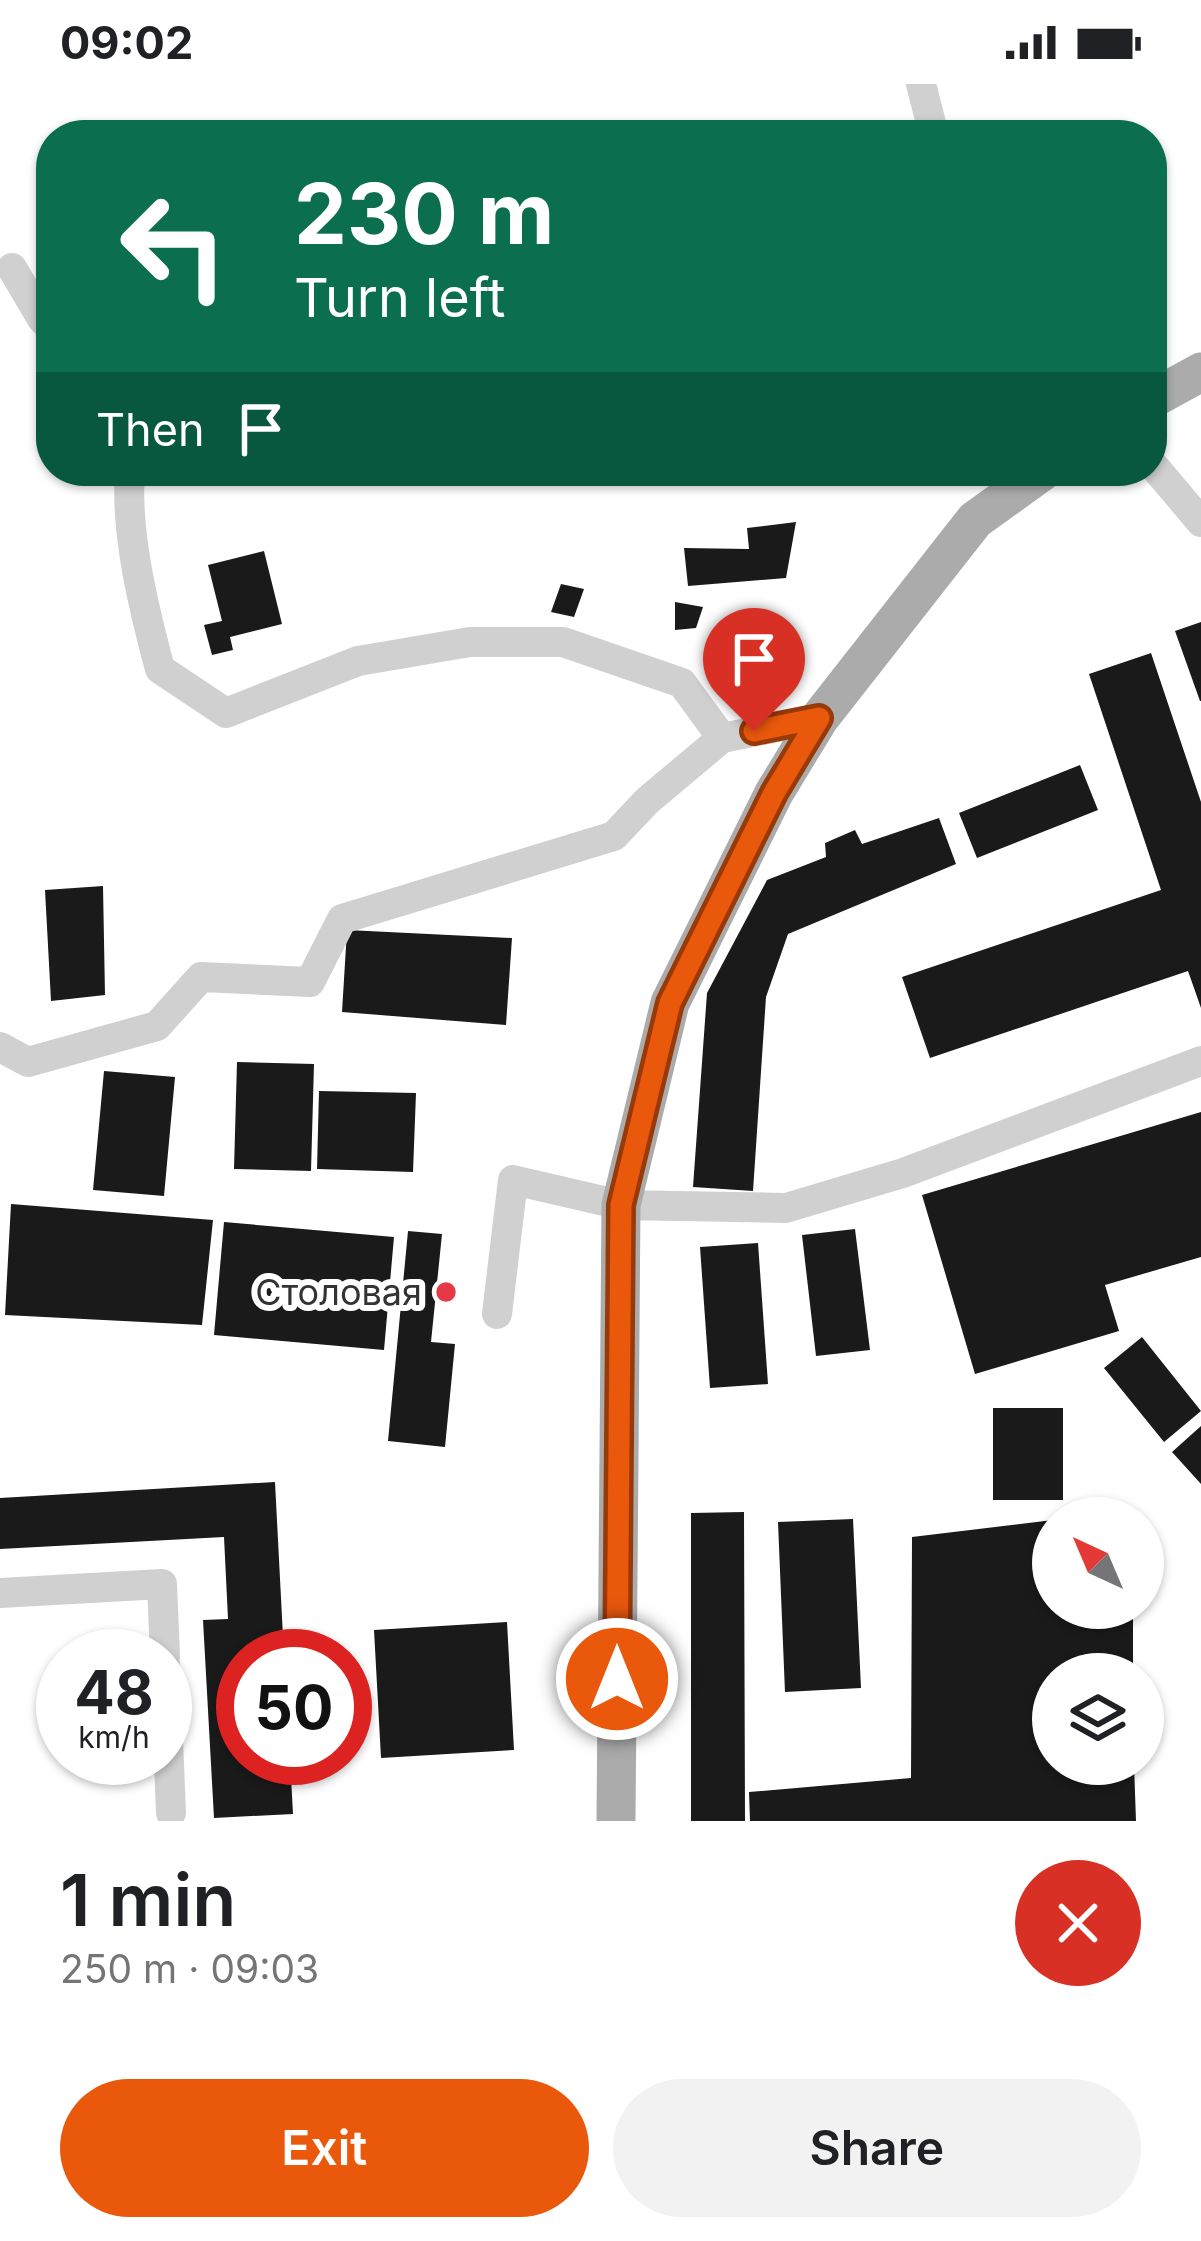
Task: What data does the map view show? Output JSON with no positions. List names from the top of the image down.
{
  "places": ["Столовая"],
  "north": "top left",
  "page": {
    "status": "09:02",
    "turn": ["230 m", "Turn left"],
    "then": "Then",
    "speed": "48 km/h",
    "limit": "50",
    "heading": ["1 min", "250 m · 09:03"],
    "buttons": ["Exit", "Share"]
  }
}
